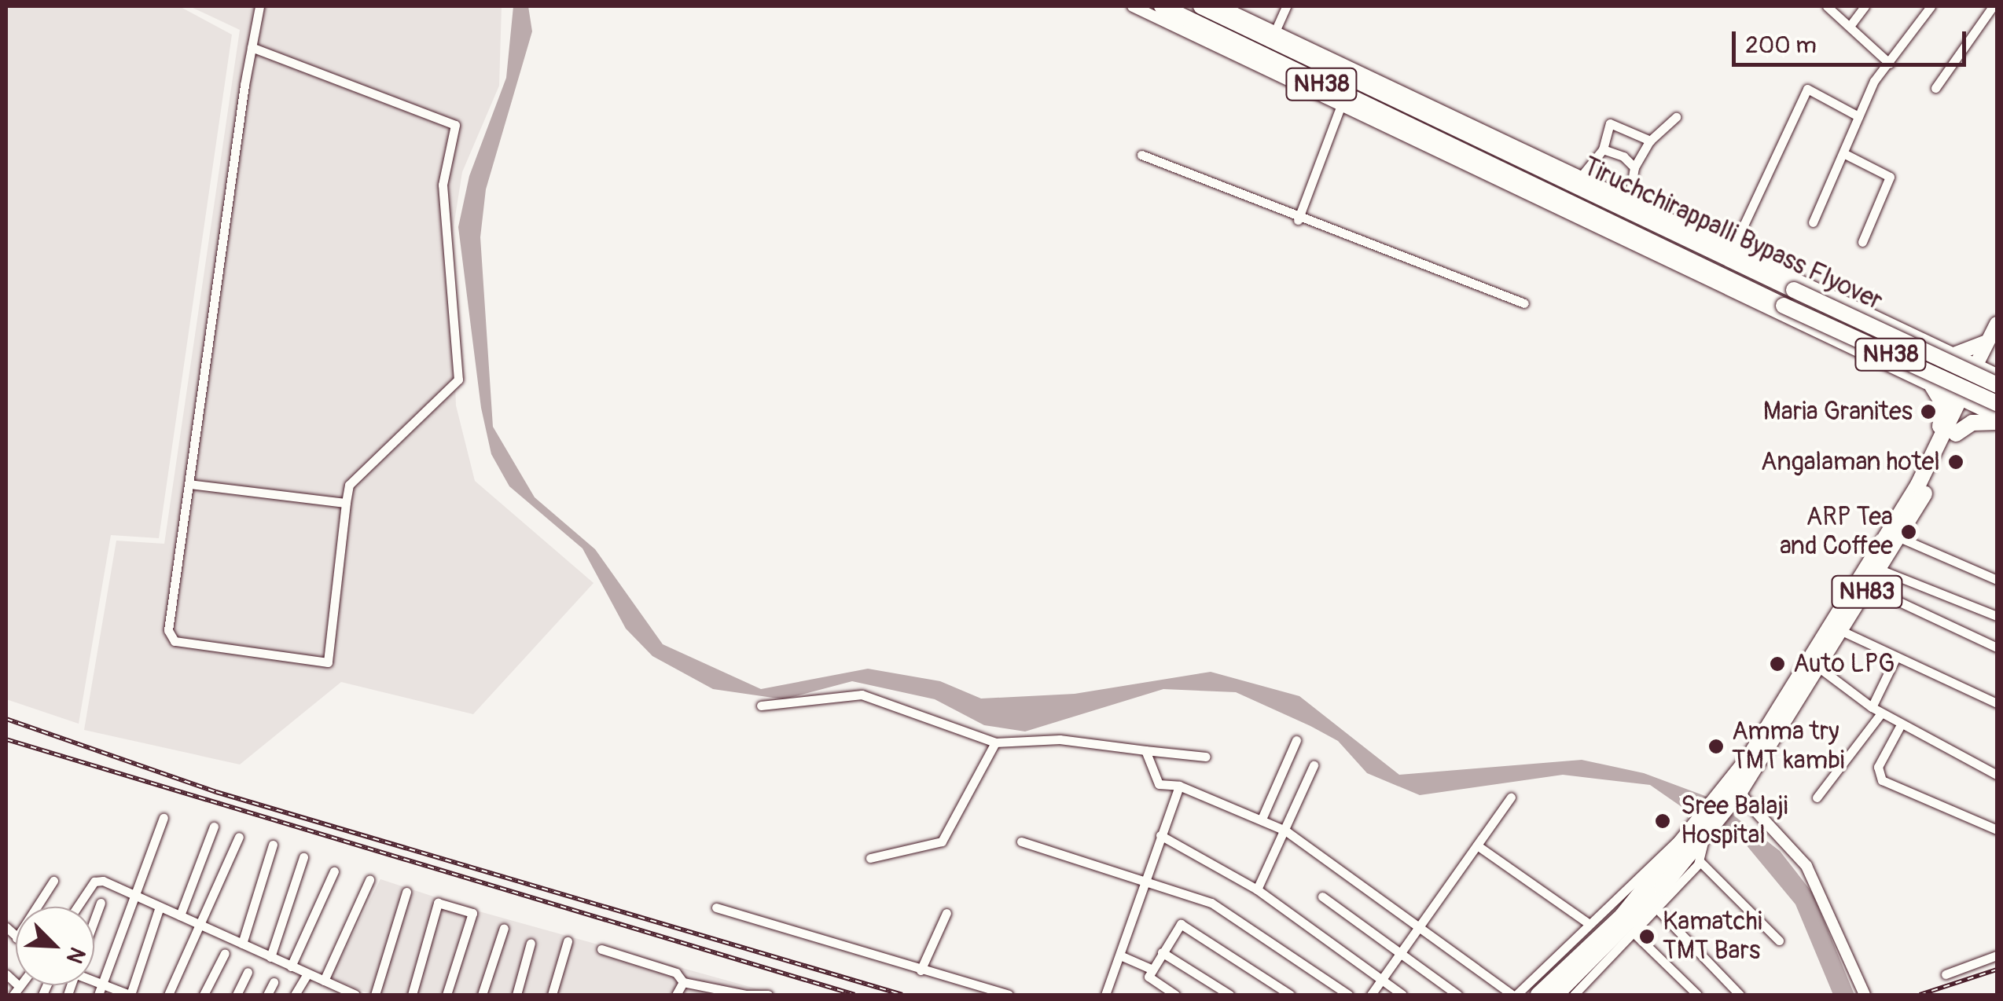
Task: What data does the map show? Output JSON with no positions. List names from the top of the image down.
{
  "streets": {
    "highway": ["NH38", "Tiruchchirappalli Bypass Flyover", "NH83"]
  },
  "crossings": [
    ["NH38", "Tiruchchirappalli Bypass Flyover"]
  ],
  "places": [
    "Maria Granites",
    "Angalaman hotel",
    "ARP Tea and Coffee",
    "Auto LPG",
    "Amma try TMT kambi",
    "Sree Balaji Hospital",
    "Kamatchi TMT Bars"
  ],
  "scale_bar": "200 m",
  "north": "bottom right"
}
